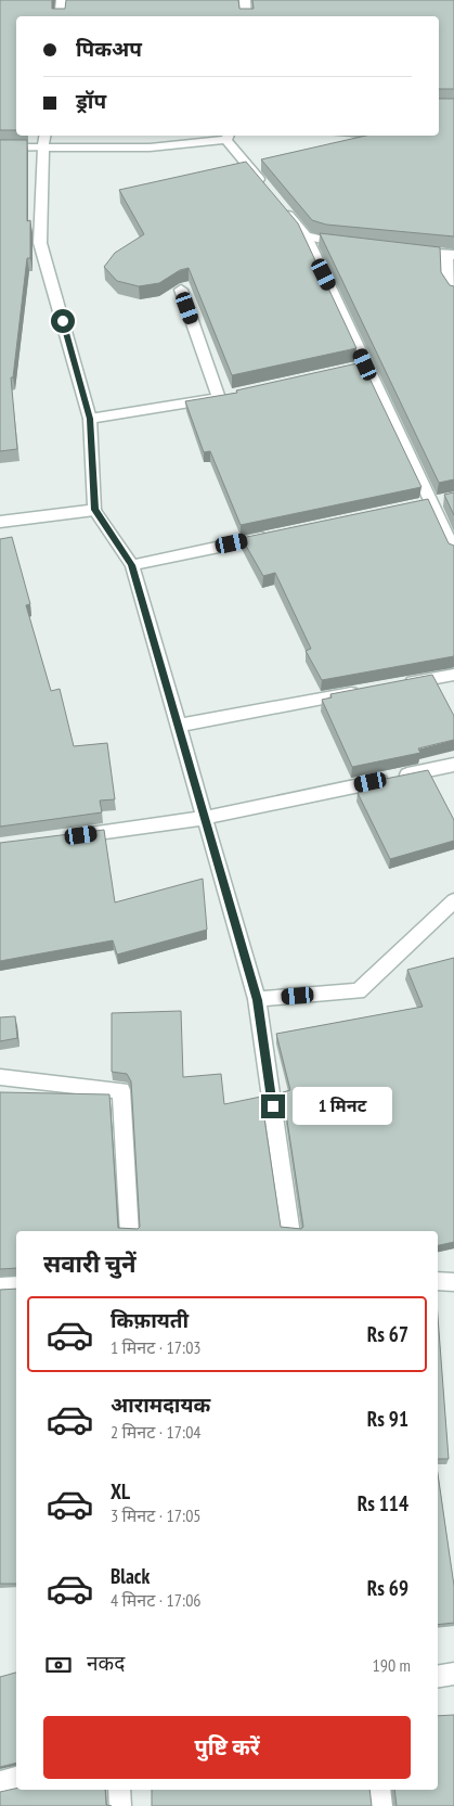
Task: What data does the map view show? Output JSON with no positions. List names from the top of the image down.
{
  "page": {
    "banner": ["पिकअप", "ड्रॉप"],
    "bubble": "1 मिनट",
    "heading": "सवारी चुनें",
    "list": [
      {
        "name": "किफ़ायती",
        "note": "1 मिनट · 17:03",
        "value": "Rs 67"
      },
      {
        "name": "आरामदायक",
        "note": "2 मिनट · 17:04",
        "value": "Rs 91"
      },
      {
        "name": "XL",
        "note": "3 मिनट · 17:05",
        "value": "Rs 114"
      },
      {
        "name": "Black",
        "note": "4 मिनट · 17:06",
        "value": "Rs 69"
      }
    ],
    "pay": ["नकद", "190 m"],
    "buttons": "पुष्टि करें"
  }
}
